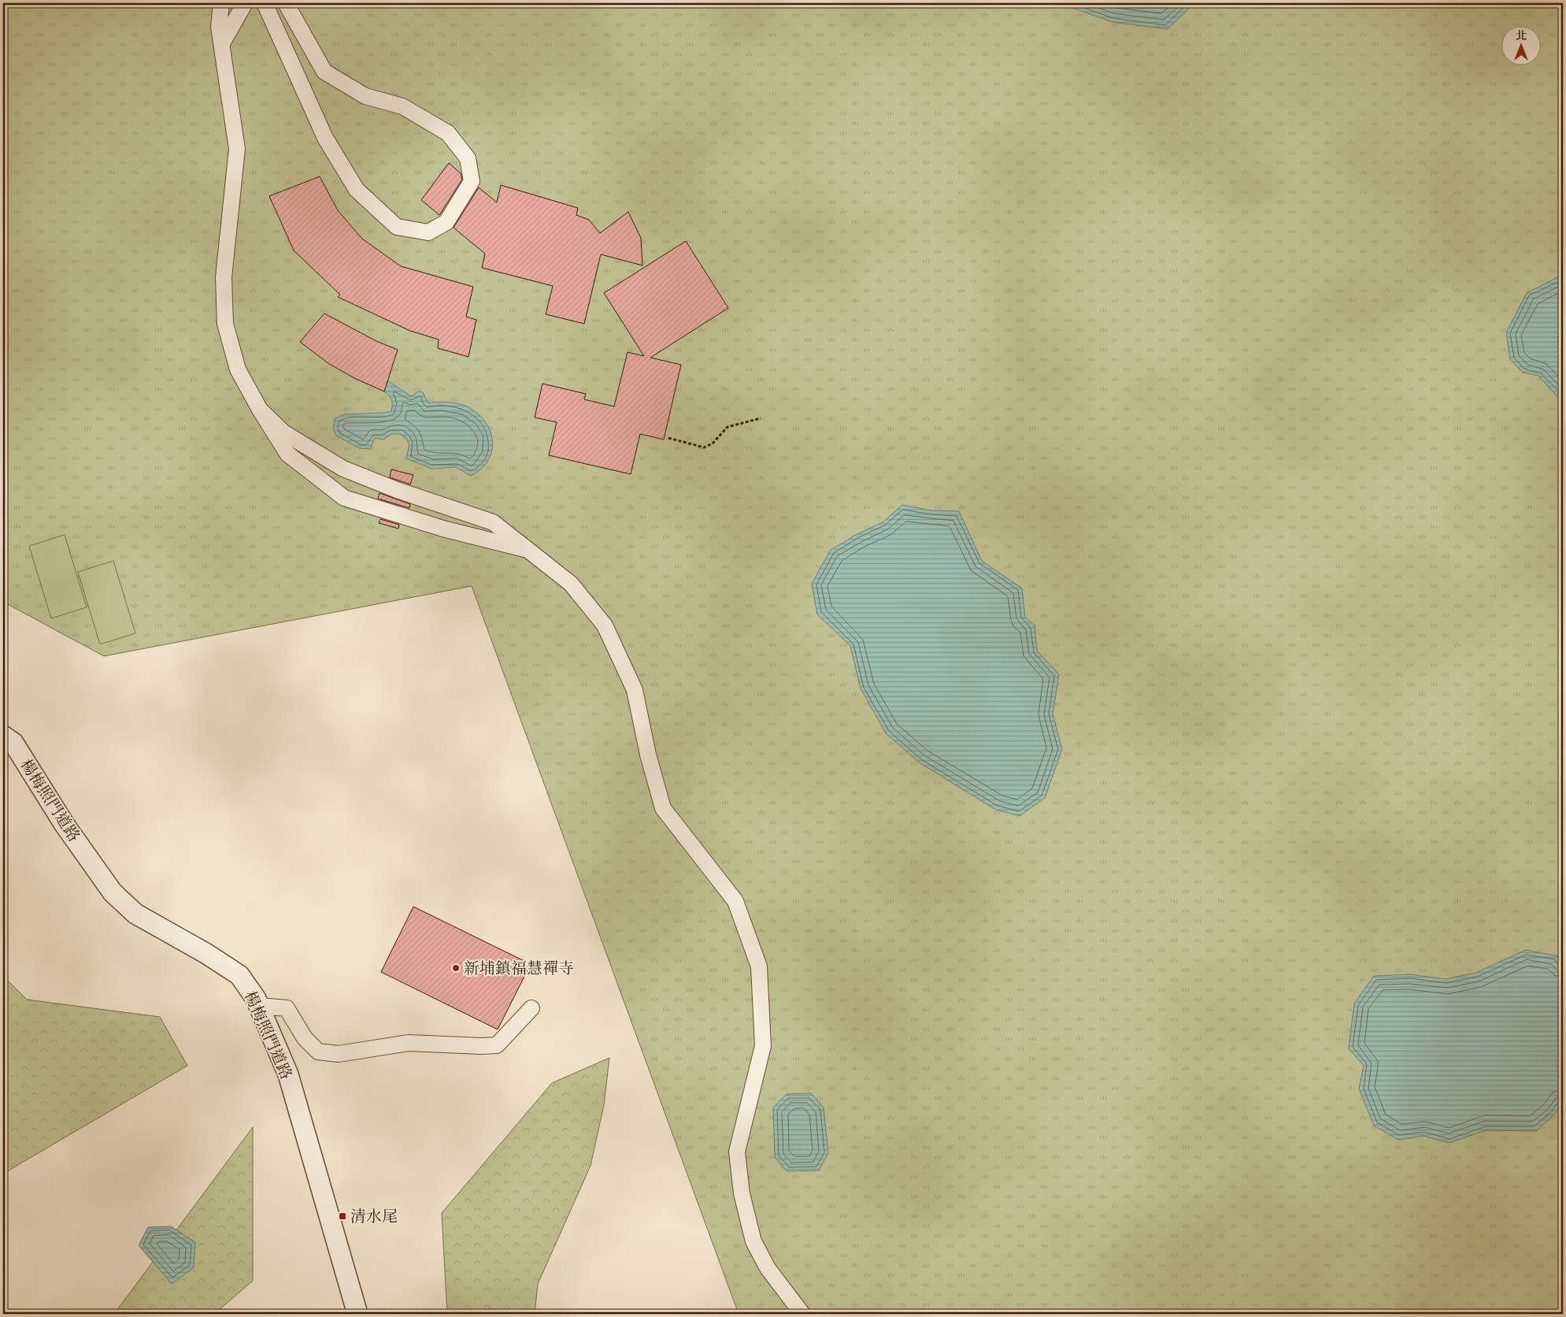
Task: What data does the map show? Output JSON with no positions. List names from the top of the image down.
{
  "streets": {
    "street": ["楊梅照門道路"]
  },
  "places": {
    "other": ["新埔鎮福慧禪寺"],
    "transit": ["清水尾"]
  },
  "north": "top"
}
